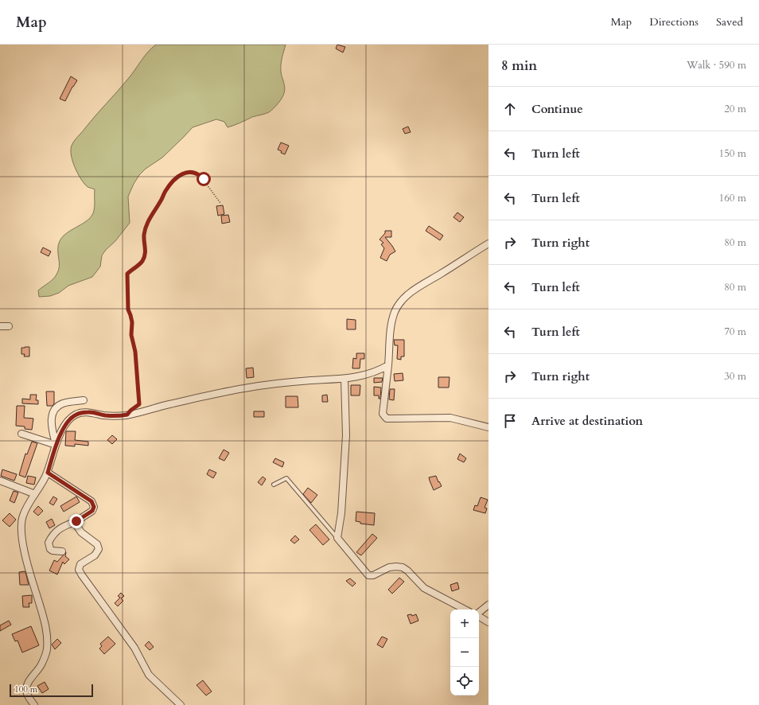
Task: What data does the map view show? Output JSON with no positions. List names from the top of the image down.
{
  "scale_bar": "100 m",
  "page": {
    "header": "Map",
    "nav": ["Map", "Directions", "Saved"],
    "heading": ["8 min", "Walk · 590 m"],
    "list": [
      ["Continue", "20 m"],
      ["Turn left", "150 m"],
      ["Turn left", "160 m"],
      ["Turn right", "80 m"],
      ["Turn left", "80 m"],
      ["Turn left", "70 m"],
      ["Turn right", "30 m"],
      "Arrive at destination"
    ],
    "map_buttons": ["+", "−"],
    "scale": "100 m"
  }
}
